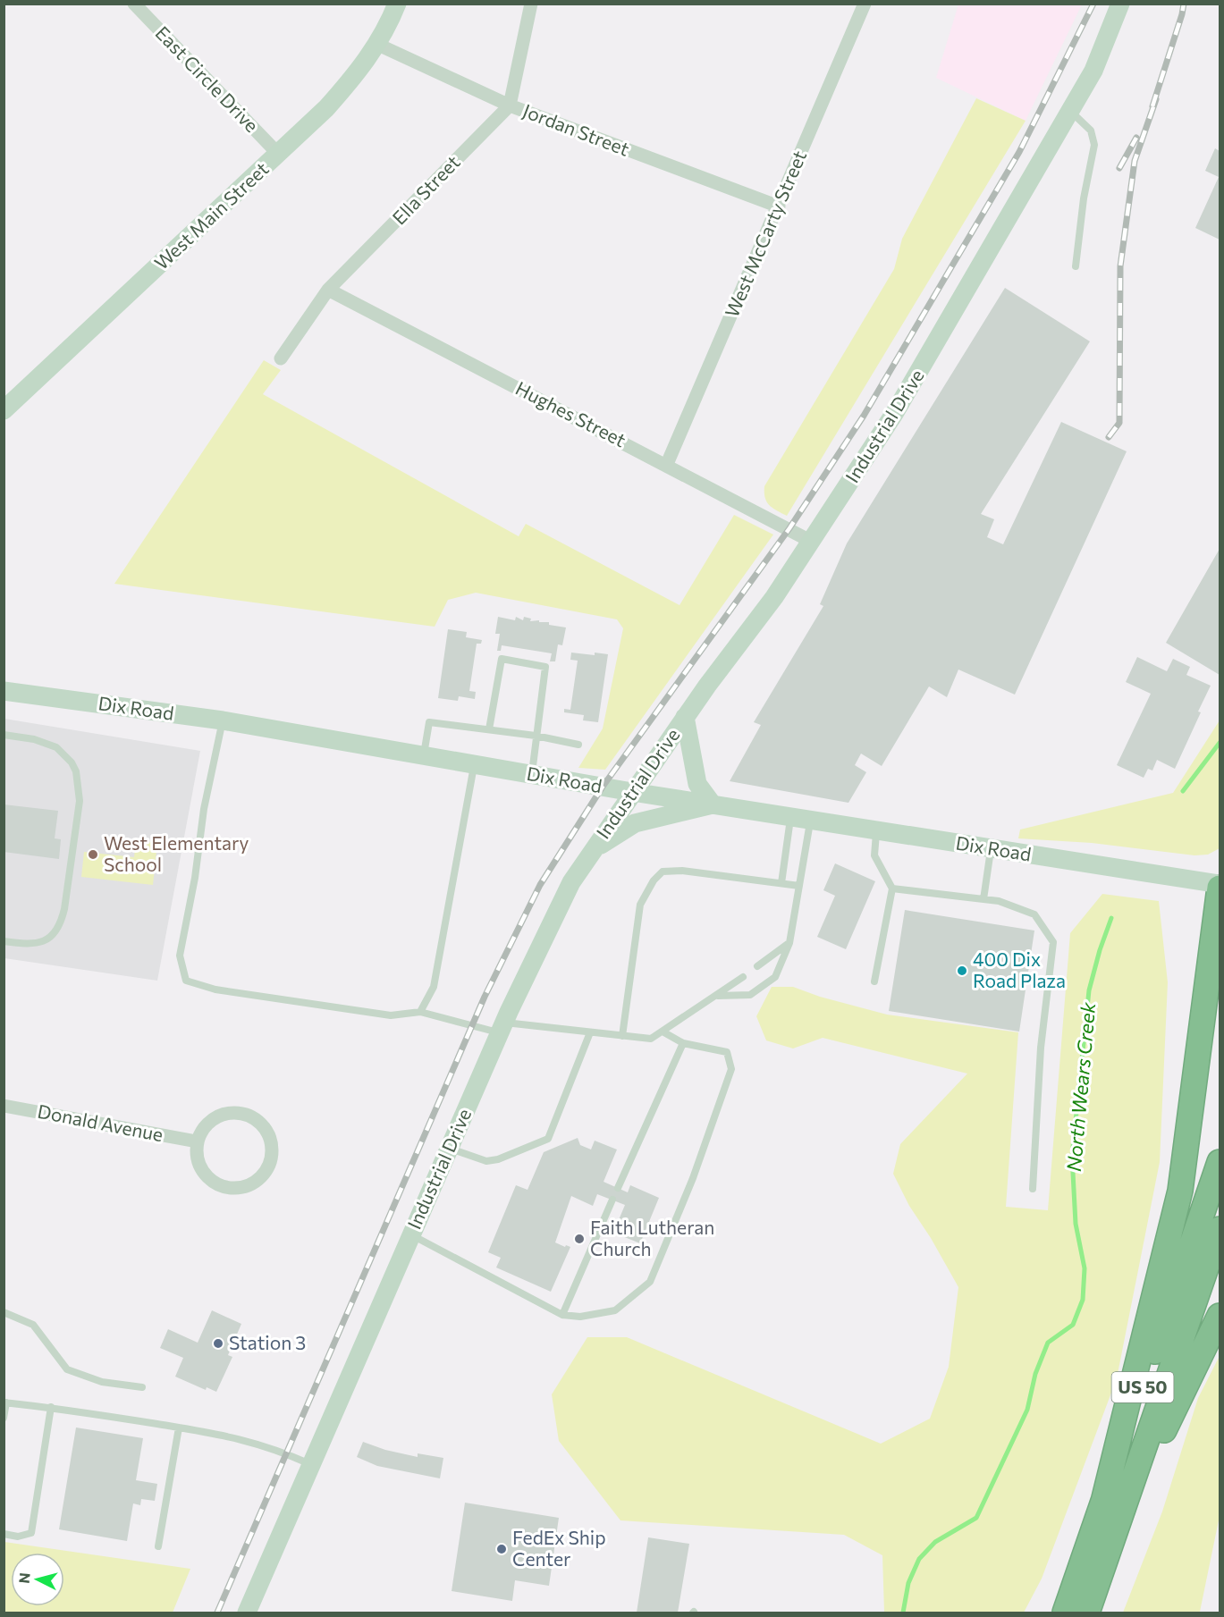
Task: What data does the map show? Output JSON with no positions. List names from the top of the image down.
{
  "streets": {
    "highway": ["US 50"],
    "main road": ["West Main Street", "Industrial Drive", "Dix Road"],
    "street": [
      "East Circle Drive",
      "Jordan Street",
      "Ella Street",
      "West McCarty Street",
      "Hughes Street",
      "Donald Avenue"
    ]
  },
  "crossings": [
    ["East Circle Drive", "West Main Street"],
    ["Jordan Street", "Ella Street"],
    ["Jordan Street", "West Main Street"],
    ["Jordan Street", "West McCarty Street"],
    ["Ella Street", "Hughes Street"],
    ["West McCarty Street", "Hughes Street"],
    ["Hughes Street", "Industrial Drive"],
    ["Industrial Drive", "Dix Road"]
  ],
  "water": ["North Wears Creek"],
  "places": [
    "West Elementary School",
    "400 Dix Road Plaza",
    "Faith Lutheran Church",
    "Station 3",
    "FedEx Ship Center"
  ],
  "north": "left"
}
